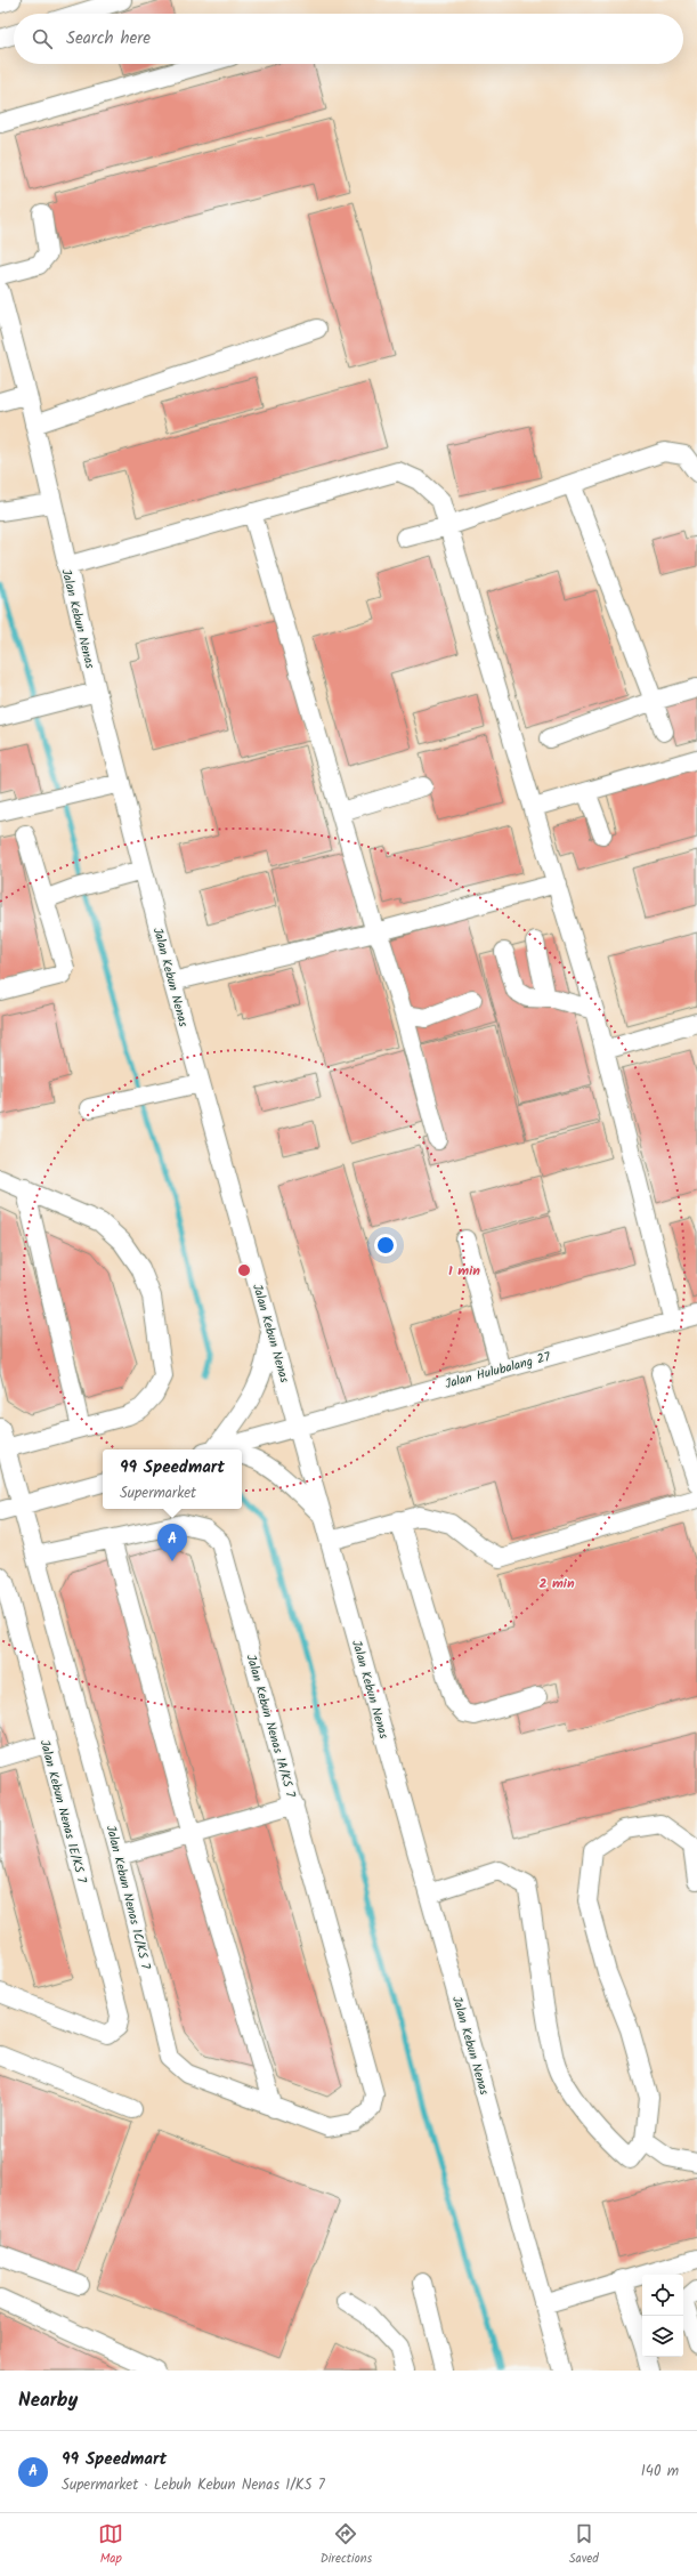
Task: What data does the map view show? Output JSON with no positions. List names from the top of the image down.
{
  "streets": {
    "street": [
      "Jalan Kebun Nenas",
      "Jalan Hulubalang 27",
      "Jalan Kebun Nenas 1A/KS 7",
      "Jalan Kebun Nenas 1E/KS 7",
      "Jalan Kebun Nenas 1C/KS 7"
    ]
  },
  "crossings": [
    ["Jalan Kebun Nenas", "Jalan Hulubalang 27"],
    ["Jalan Kebun Nenas 1A/KS 7", "Jalan Kebun Nenas 1C/KS 7"]
  ],
  "page": {
    "search": "Search here",
    "popup": ["99 Speedmart", "Supermarket"],
    "pins": "A",
    "heading": "Nearby",
    "list": [
      {
        "mark": "A",
        "name": "99 Speedmart",
        "note": "Supermarket · Lebuh Kebun Nenas 1/KS 7",
        "value": "140 m"
      }
    ],
    "nav": ["Map", "Directions", "Saved"]
  },
  "rings": ["1 min", "2 min"]
}
